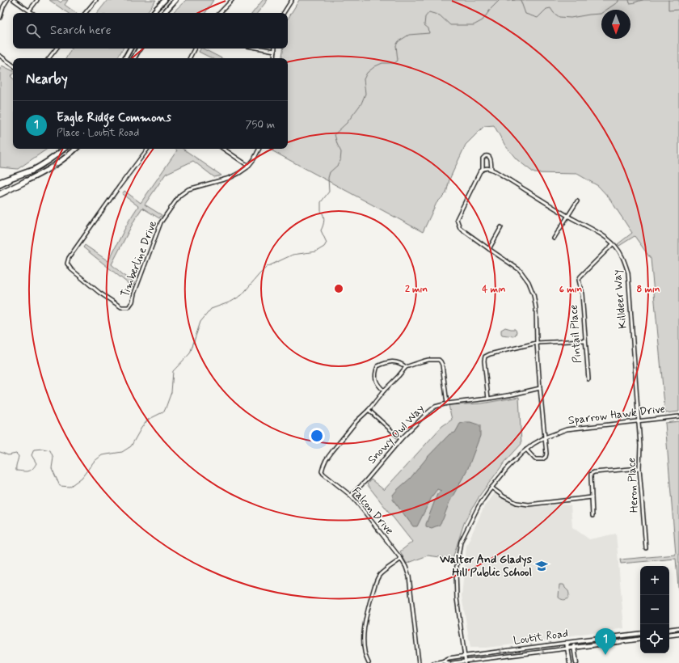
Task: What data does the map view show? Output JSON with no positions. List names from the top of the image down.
{
  "streets": {
    "street": [
      "Timberline Drive",
      "Killdeer Way",
      "Pintail Place",
      "Sparrow Hawk Drive",
      "Snowy Owl Way",
      "Heron Place",
      "Falcon Drive",
      "Loutit Road"
    ]
  },
  "crossings": [
    ["Killdeer Way", "Pintail Place"],
    ["Killdeer Way", "Sparrow Hawk Drive"],
    ["Killdeer Way", "Heron Place"],
    ["Sparrow Hawk Drive", "Heron Place"],
    ["Sparrow Hawk Drive", "Loutit Road"],
    ["Snowy Owl Way", "Falcon Drive"]
  ],
  "places": {
    "school or university": ["Walter And Gladys Hill Public School"]
  },
  "north": "bottom",
  "page": {
    "search": "Search here",
    "heading": "Nearby",
    "list": [
      {
        "mark": "1",
        "name": "Eagle Ridge Commons",
        "note": "Place · Loutit Road",
        "value": "750 m"
      }
    ],
    "map_buttons": ["+", "−"],
    "pins": "1"
  },
  "rings": [
    "2 min",
    "4 min",
    "6 min",
    "8 min"
  ]
}
